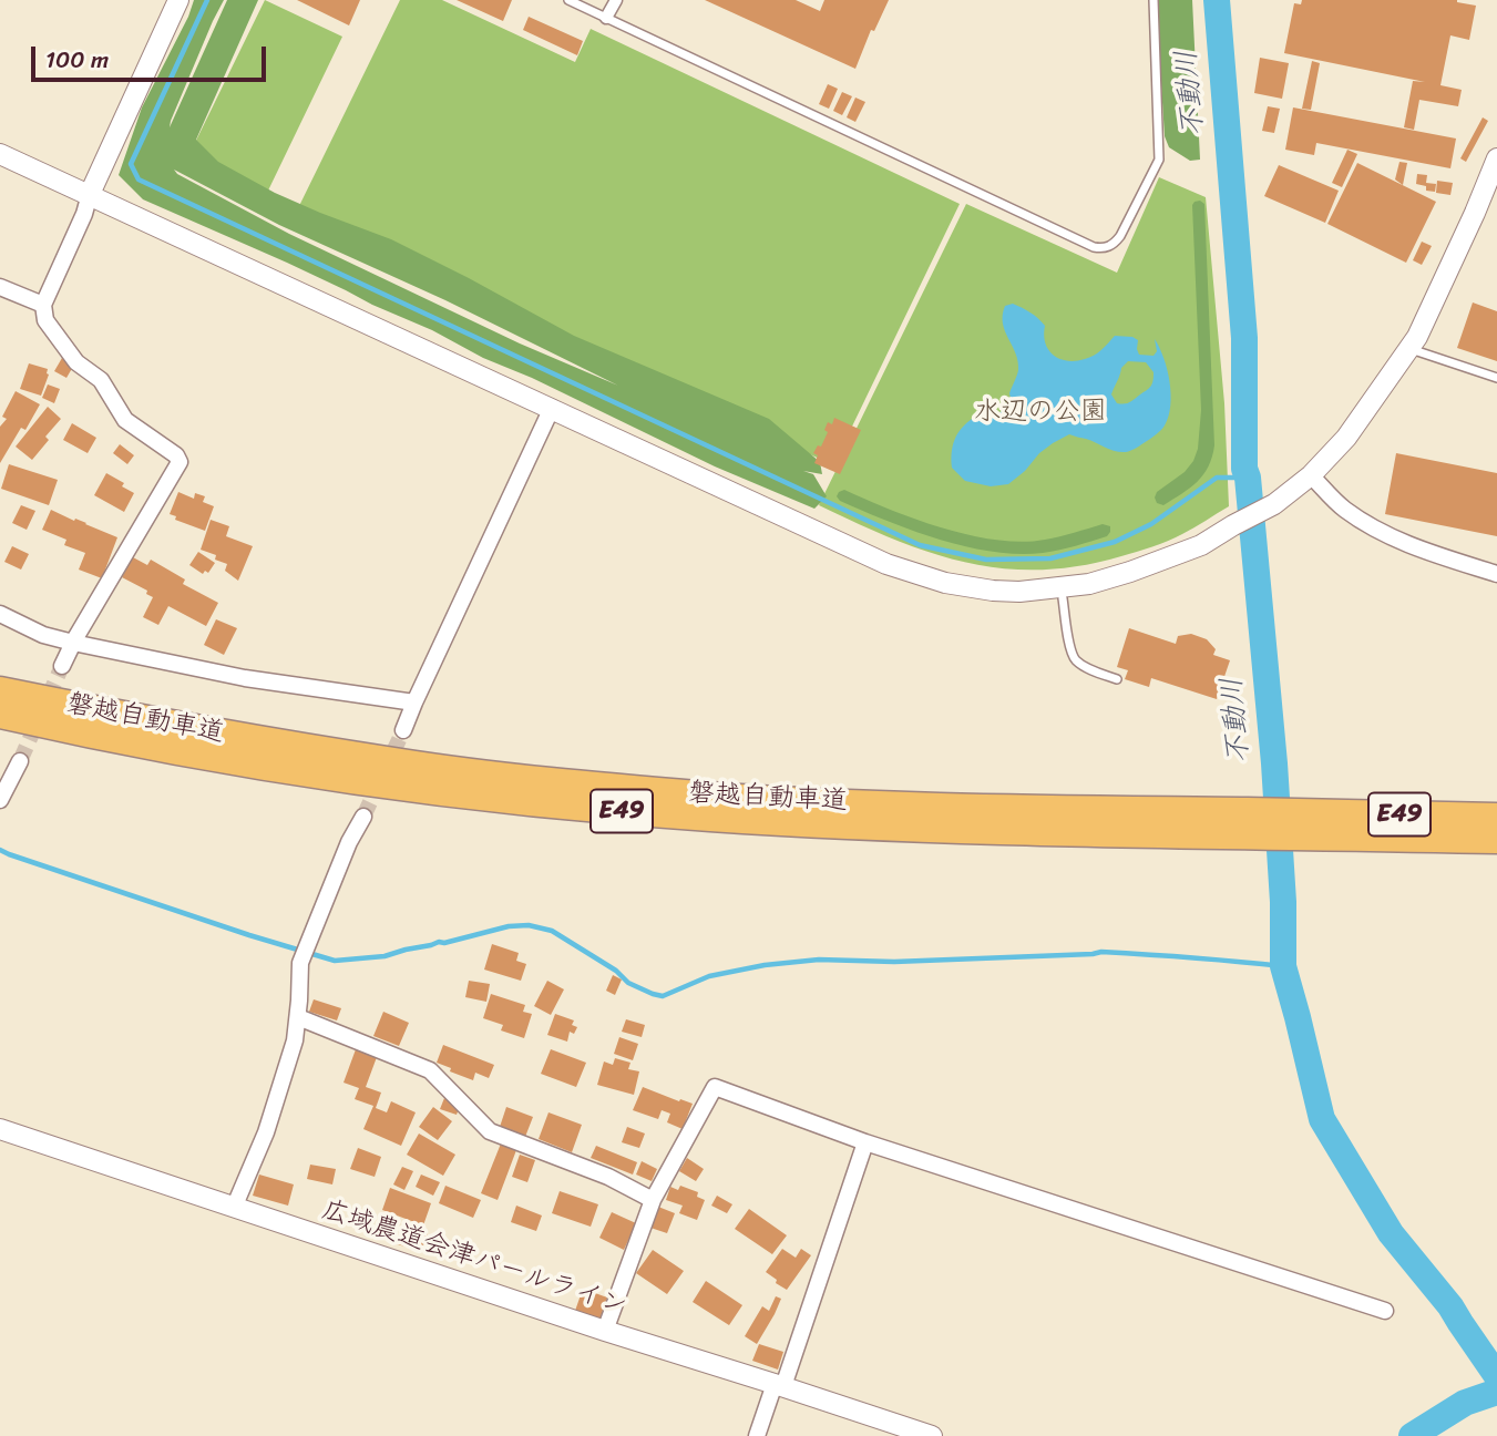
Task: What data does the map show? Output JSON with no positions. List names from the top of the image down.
{
  "streets": {
    "highway": ["磐越自動車道", "E49"],
    "street": ["広域農道会津パールライン"]
  },
  "water": ["不動川"],
  "parks": ["水辺の公園"],
  "scale_bar": "100 m"
}
